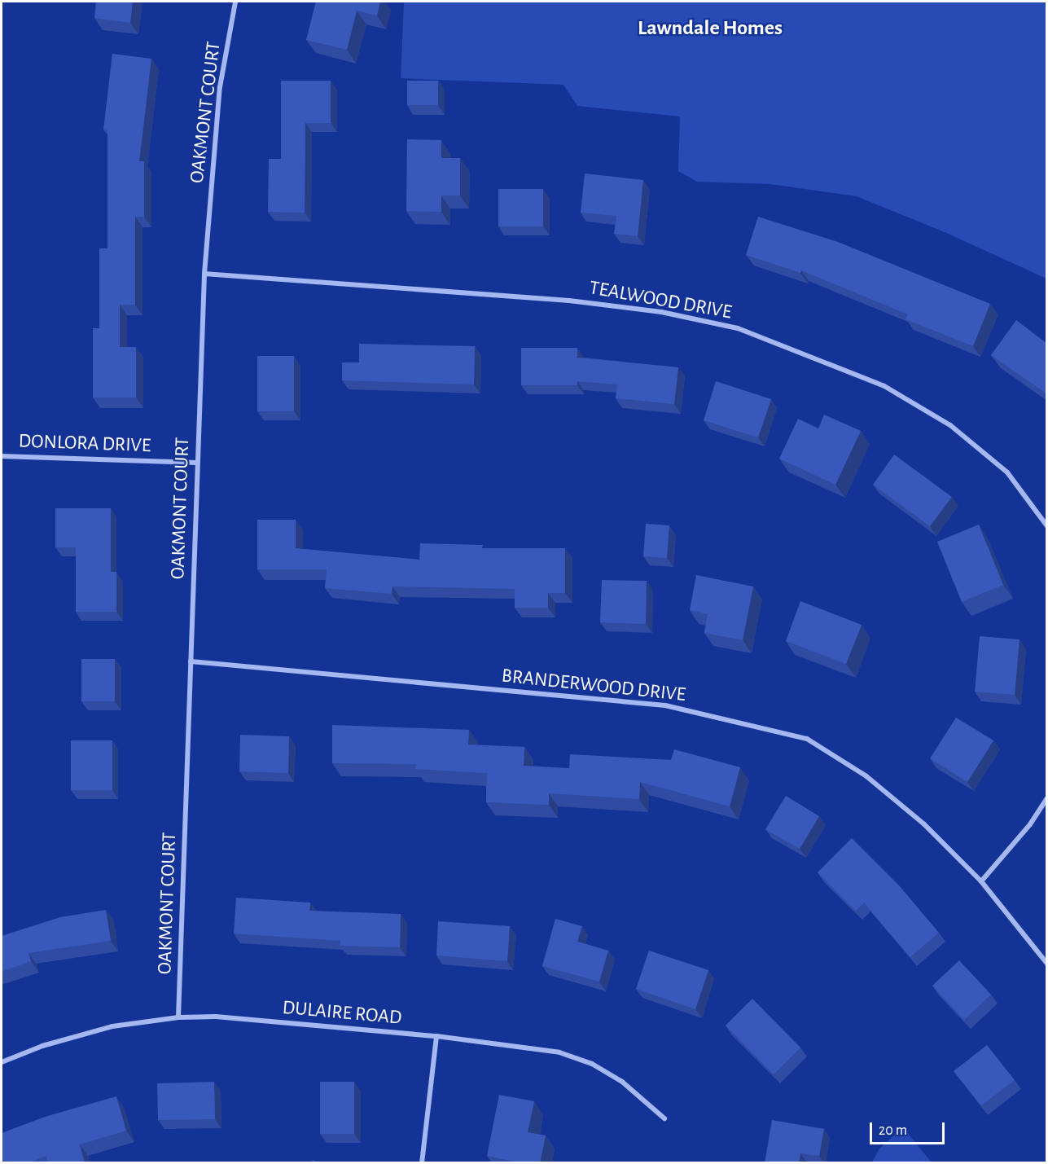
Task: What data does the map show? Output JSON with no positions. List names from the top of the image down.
{
  "streets": {
    "street": [
      "OAKMONT COURT",
      "TEALWOOD DRIVE",
      "DONLORA DRIVE",
      "BRANDERWOOD DRIVE",
      "DULAIRE ROAD"
    ]
  },
  "crossings": [
    ["OAKMONT COURT", "TEALWOOD DRIVE"],
    ["OAKMONT COURT", "DONLORA DRIVE"],
    ["OAKMONT COURT", "BRANDERWOOD DRIVE"],
    ["OAKMONT COURT", "DULAIRE ROAD"]
  ],
  "districts": ["Lawndale Homes"],
  "scale_bar": "20 m"
}
